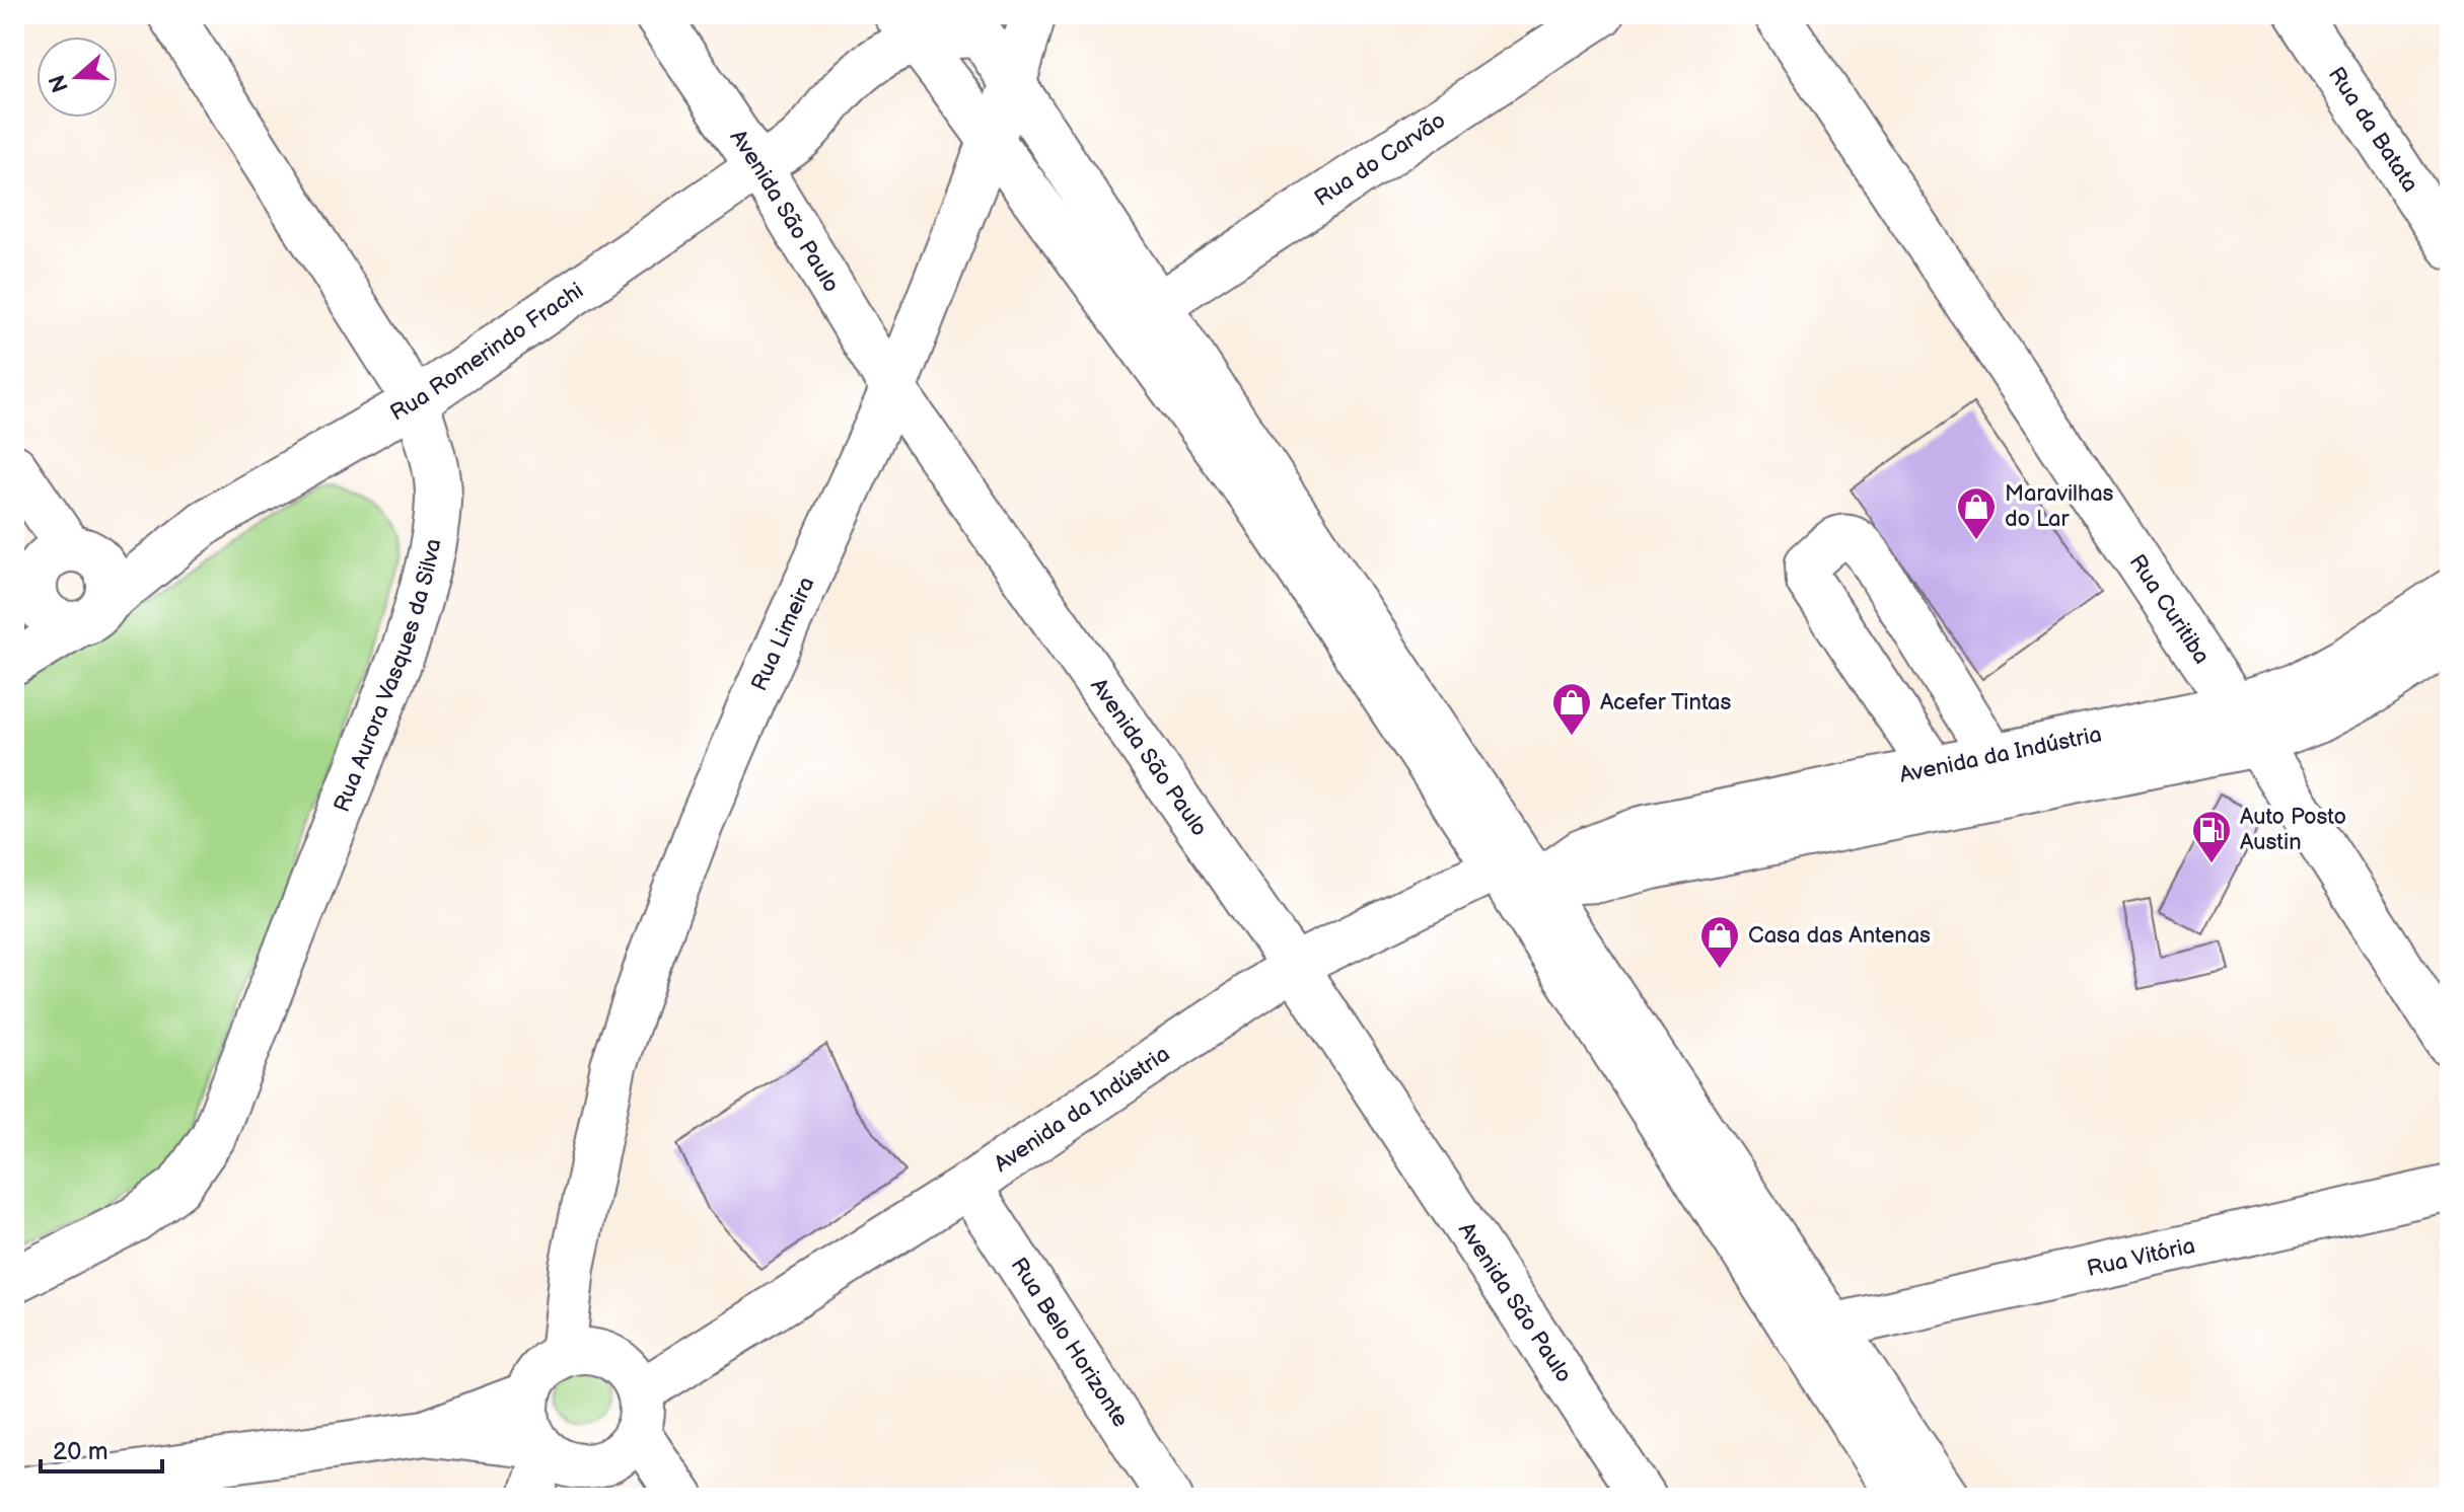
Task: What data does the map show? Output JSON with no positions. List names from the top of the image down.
{
  "streets": {
    "street": [
      "Rua da Batata",
      "Rua do Carvão",
      "Avenida São Paulo",
      "Rua Romerindo Frachi",
      "Rua Curitiba",
      "Rua Limeira",
      "Rua Aurora Vasques da Silva",
      "Avenida da Indústria",
      "Rua Vitória",
      "Rua Belo Horizonte"
    ]
  },
  "crossings": [
    ["Avenida São Paulo", "Rua Romerindo Frachi"],
    ["Avenida São Paulo", "Rua Limeira"],
    ["Avenida São Paulo", "Avenida da Indústria"],
    ["Rua Romerindo Frachi", "Rua Aurora Vasques da Silva"],
    ["Rua Curitiba", "Avenida da Indústria"],
    ["Rua Limeira", "Avenida da Indústria"],
    ["Avenida da Indústria", "Rua Belo Horizonte"]
  ],
  "places": {
    "shop": ["Maravilhas do Lar", "Acefer Tintas", "Casa das Antenas"],
    "fuel station": ["Auto Posto Austin"]
  },
  "scale_bar": "20 m",
  "north": "left"
}
